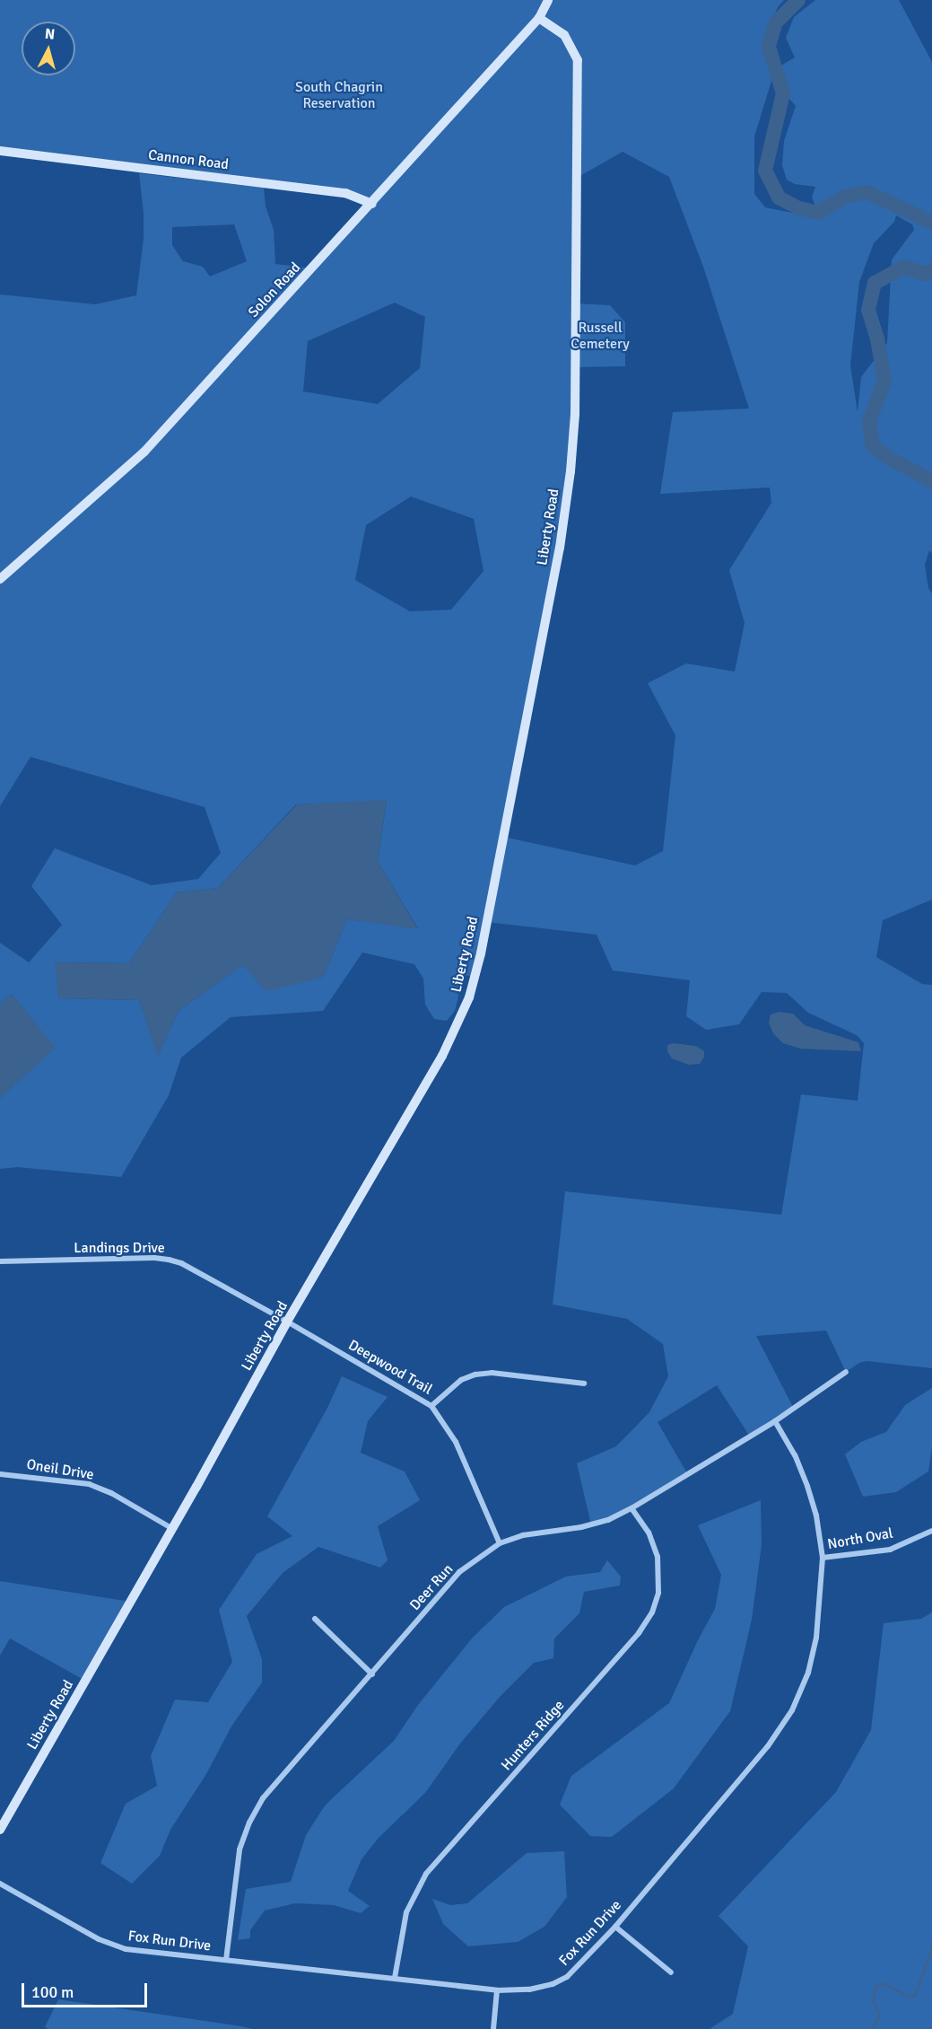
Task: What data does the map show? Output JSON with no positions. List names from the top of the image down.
{
  "streets": {
    "street": [
      "Cannon Road",
      "Solon Road",
      "Liberty Road",
      "Landings Drive",
      "Deepwood Trail",
      "Oneil Drive",
      "North Oval",
      "Deer Run",
      "Hunters Ridge",
      "Fox Run Drive"
    ]
  },
  "crossings": [
    ["Cannon Road", "Solon Road"],
    ["Solon Road", "Liberty Road"],
    ["Liberty Road", "Landings Drive"],
    ["Liberty Road", "Deepwood Trail"],
    ["Liberty Road", "Oneil Drive"],
    ["Landings Drive", "Deepwood Trail"],
    ["Deepwood Trail", "Deer Run"],
    ["North Oval", "Fox Run Drive"],
    ["Deer Run", "Hunters Ridge"],
    ["Deer Run", "Fox Run Drive"],
    ["Hunters Ridge", "Fox Run Drive"]
  ],
  "parks": ["South Chagrin Reservation", "Russell Cemetery"],
  "scale_bar": "100 m",
  "north": "top"
}
